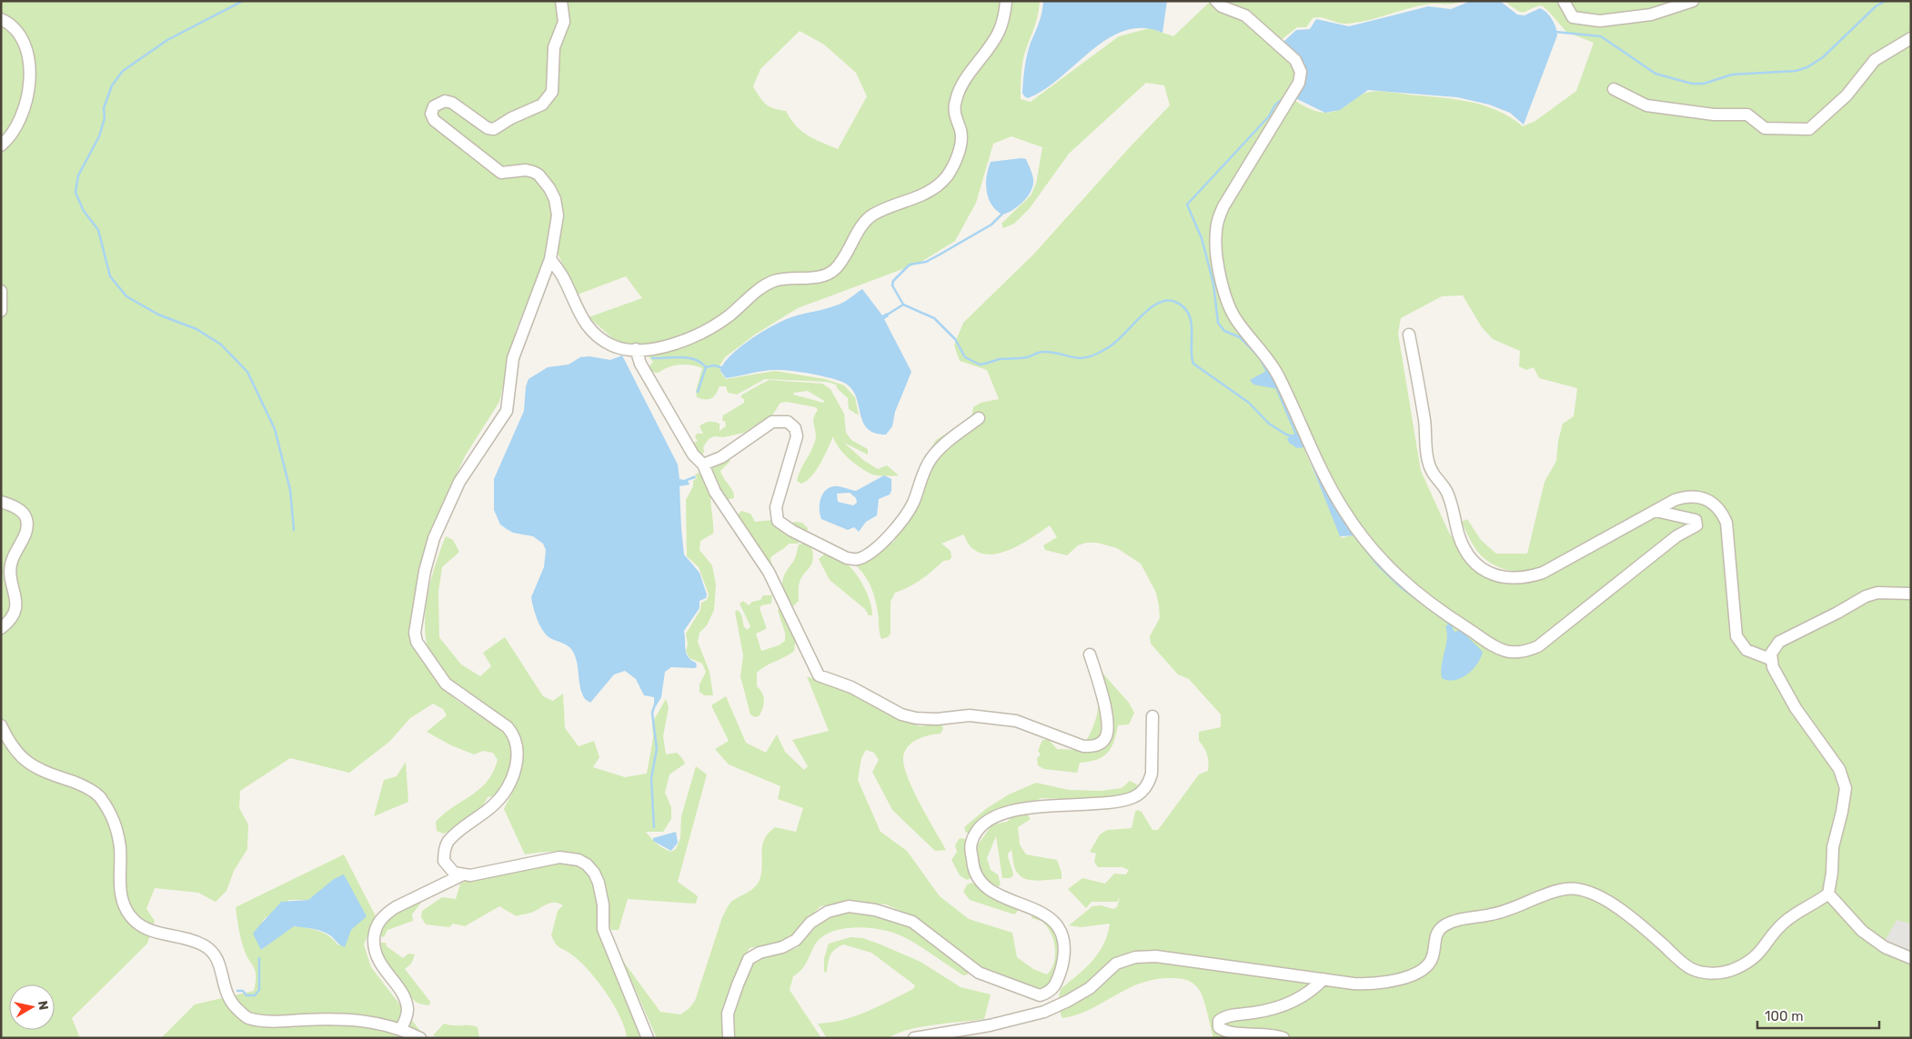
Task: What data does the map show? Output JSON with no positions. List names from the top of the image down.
{
  "scale_bar": "100 m",
  "north": "right"
}
